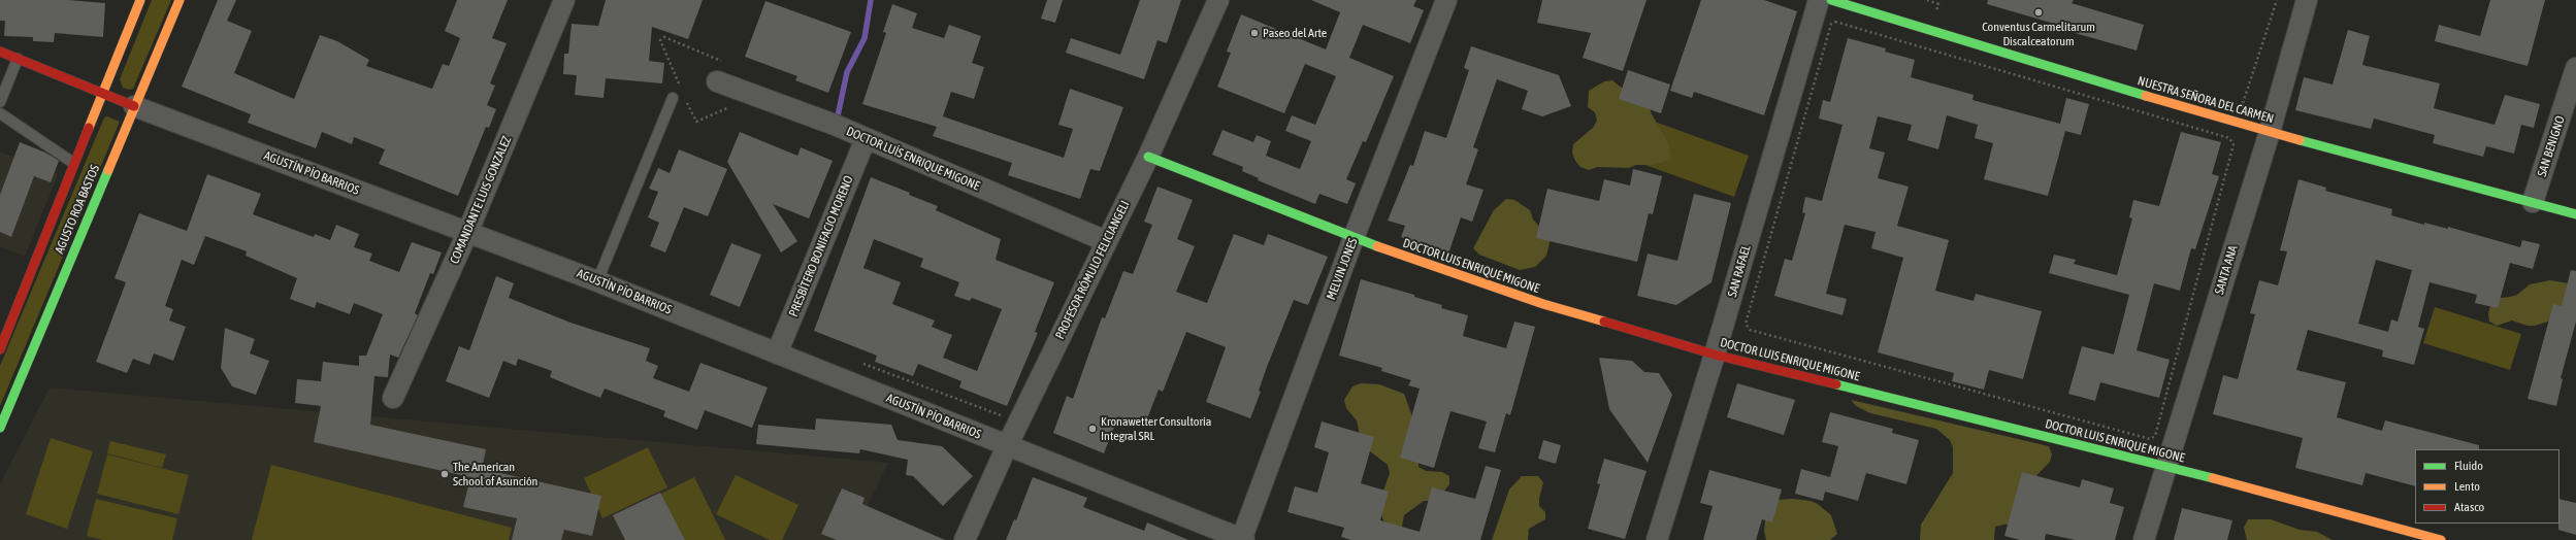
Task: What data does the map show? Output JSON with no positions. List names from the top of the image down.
{
  "streets": {
    "street": [
      "NUESTRA SEÑORA DEL CARMEN",
      "SAN BENIGNO",
      "DOCTOR LUÍS ENRIQUE MIGONE",
      "AGUSTÍN PÍO BARRIOS",
      "COMANDANTE LUIS GONZALEZ",
      "AGUSTO ROA BASTOS",
      "PRESBÍTERO BONIFACIO MORENO",
      "DOCTOR LUIS ENRIQUE MIGONE",
      "MELVIN JONES",
      "PROFESOR RÓMULO FELICIANGELI",
      "SANTA ANA",
      "SAN RAFAEL"
    ]
  },
  "crossings": [
    ["NUESTRA SEÑORA DEL CARMEN", "SAN BENIGNO"],
    ["NUESTRA SEÑORA DEL CARMEN", "SANTA ANA"],
    ["DOCTOR LUÍS ENRIQUE MIGONE", "PRESBÍTERO BONIFACIO MORENO"],
    ["DOCTOR LUÍS ENRIQUE MIGONE", "PROFESOR RÓMULO FELICIANGELI"],
    ["AGUSTÍN PÍO BARRIOS", "COMANDANTE LUIS GONZALEZ"],
    ["AGUSTÍN PÍO BARRIOS", "AGUSTO ROA BASTOS"],
    ["AGUSTÍN PÍO BARRIOS", "PRESBÍTERO BONIFACIO MORENO"],
    ["AGUSTÍN PÍO BARRIOS", "MELVIN JONES"],
    ["AGUSTÍN PÍO BARRIOS", "PROFESOR RÓMULO FELICIANGELI"],
    ["DOCTOR LUIS ENRIQUE MIGONE", "MELVIN JONES"],
    ["DOCTOR LUIS ENRIQUE MIGONE", "PROFESOR RÓMULO FELICIANGELI"],
    ["DOCTOR LUIS ENRIQUE MIGONE", "SANTA ANA"],
    ["DOCTOR LUIS ENRIQUE MIGONE", "SAN RAFAEL"]
  ],
  "places": [
    "Conventus Carmelitarum Discalceatorum",
    "Paseo del Arte",
    "Kronawetter Consultoría Integral SRL",
    "The American School of Asunción"
  ],
  "legend": ["Fluido", "Lento", "Atasco"]
}
